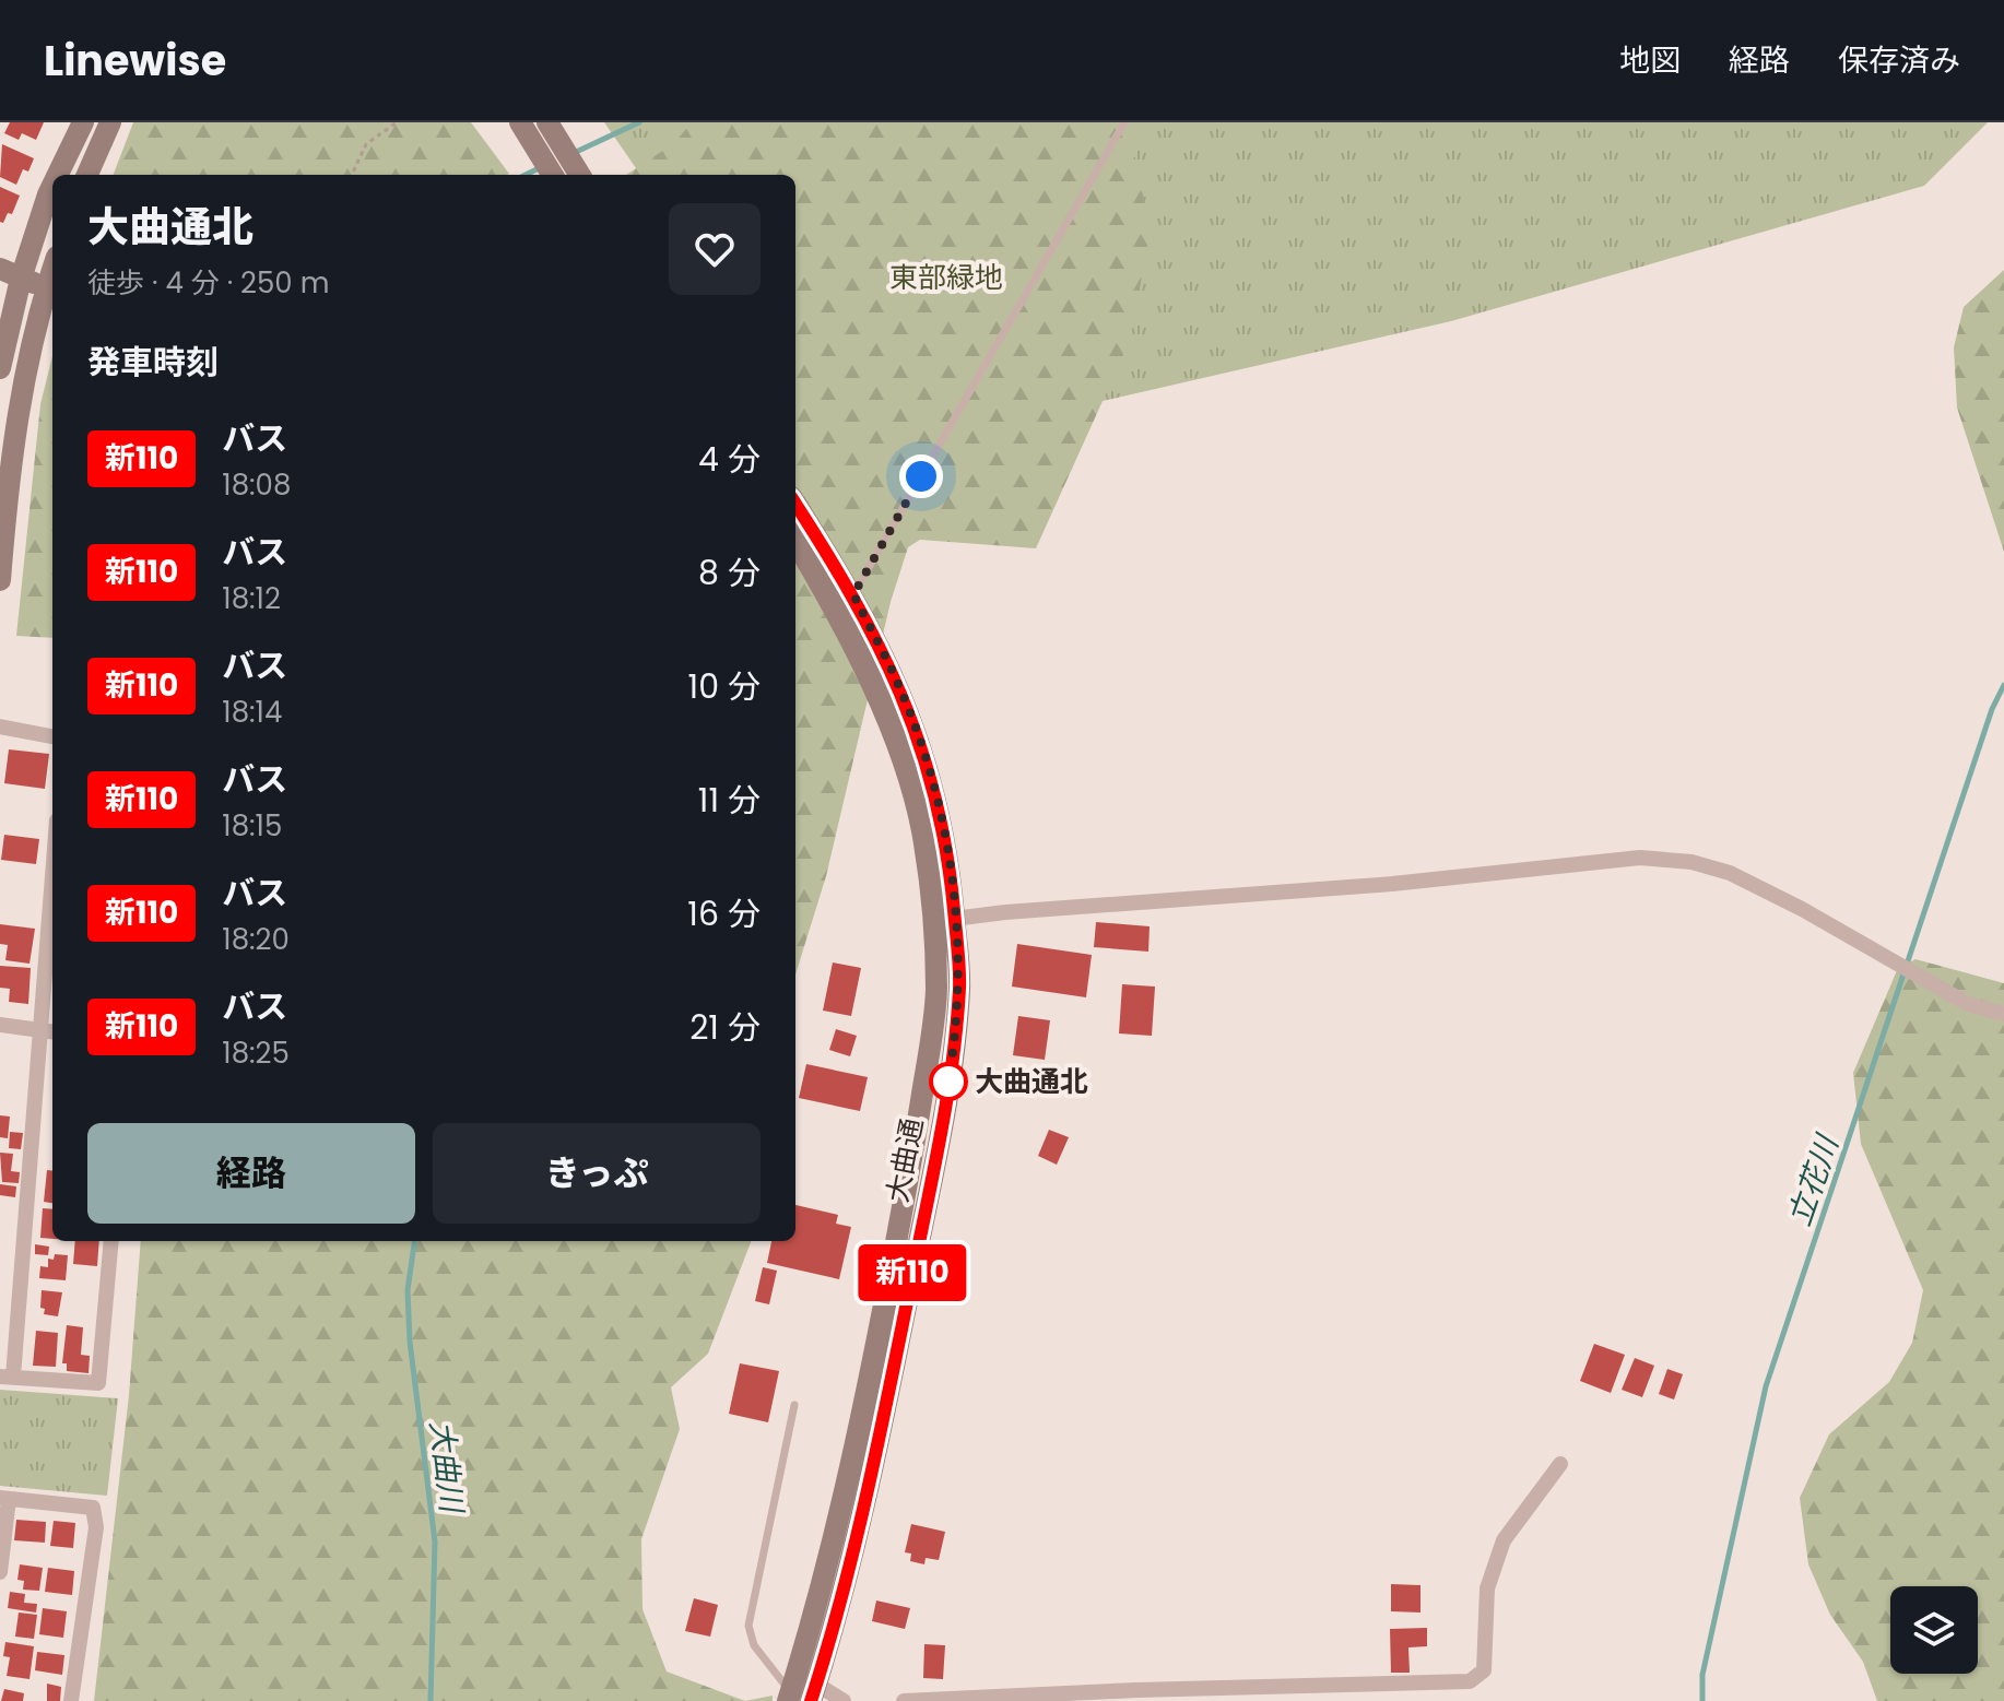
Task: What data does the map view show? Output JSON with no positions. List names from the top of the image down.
{
  "streets": {
    "street": ["大曲通"]
  },
  "water": ["立花川", "大曲川"],
  "parks": ["東部緑地"],
  "places": ["大曲通北"],
  "lines": ["bus line 新110"],
  "page": {
    "header": "Linewise",
    "nav": ["地図", "経路", "保存済み"],
    "on_map": "新110",
    "heading": [
      ["大曲通北", "徒歩 · 4 分 · 250 m"],
      "発車時刻"
    ],
    "list": [
      {
        "mark": "新110",
        "name": "バス",
        "note": "18:08",
        "value": "4 分"
      },
      {
        "mark": "新110",
        "name": "バス",
        "note": "18:12",
        "value": "8 分"
      },
      {
        "mark": "新110",
        "name": "バス",
        "note": "18:14",
        "value": "10 分"
      },
      {
        "mark": "新110",
        "name": "バス",
        "note": "18:15",
        "value": "11 分"
      },
      {
        "mark": "新110",
        "name": "バス",
        "note": "18:20",
        "value": "16 分"
      },
      {
        "mark": "新110",
        "name": "バス",
        "note": "18:25",
        "value": "21 分"
      }
    ],
    "buttons": ["経路", "きっぷ"]
  }
}
